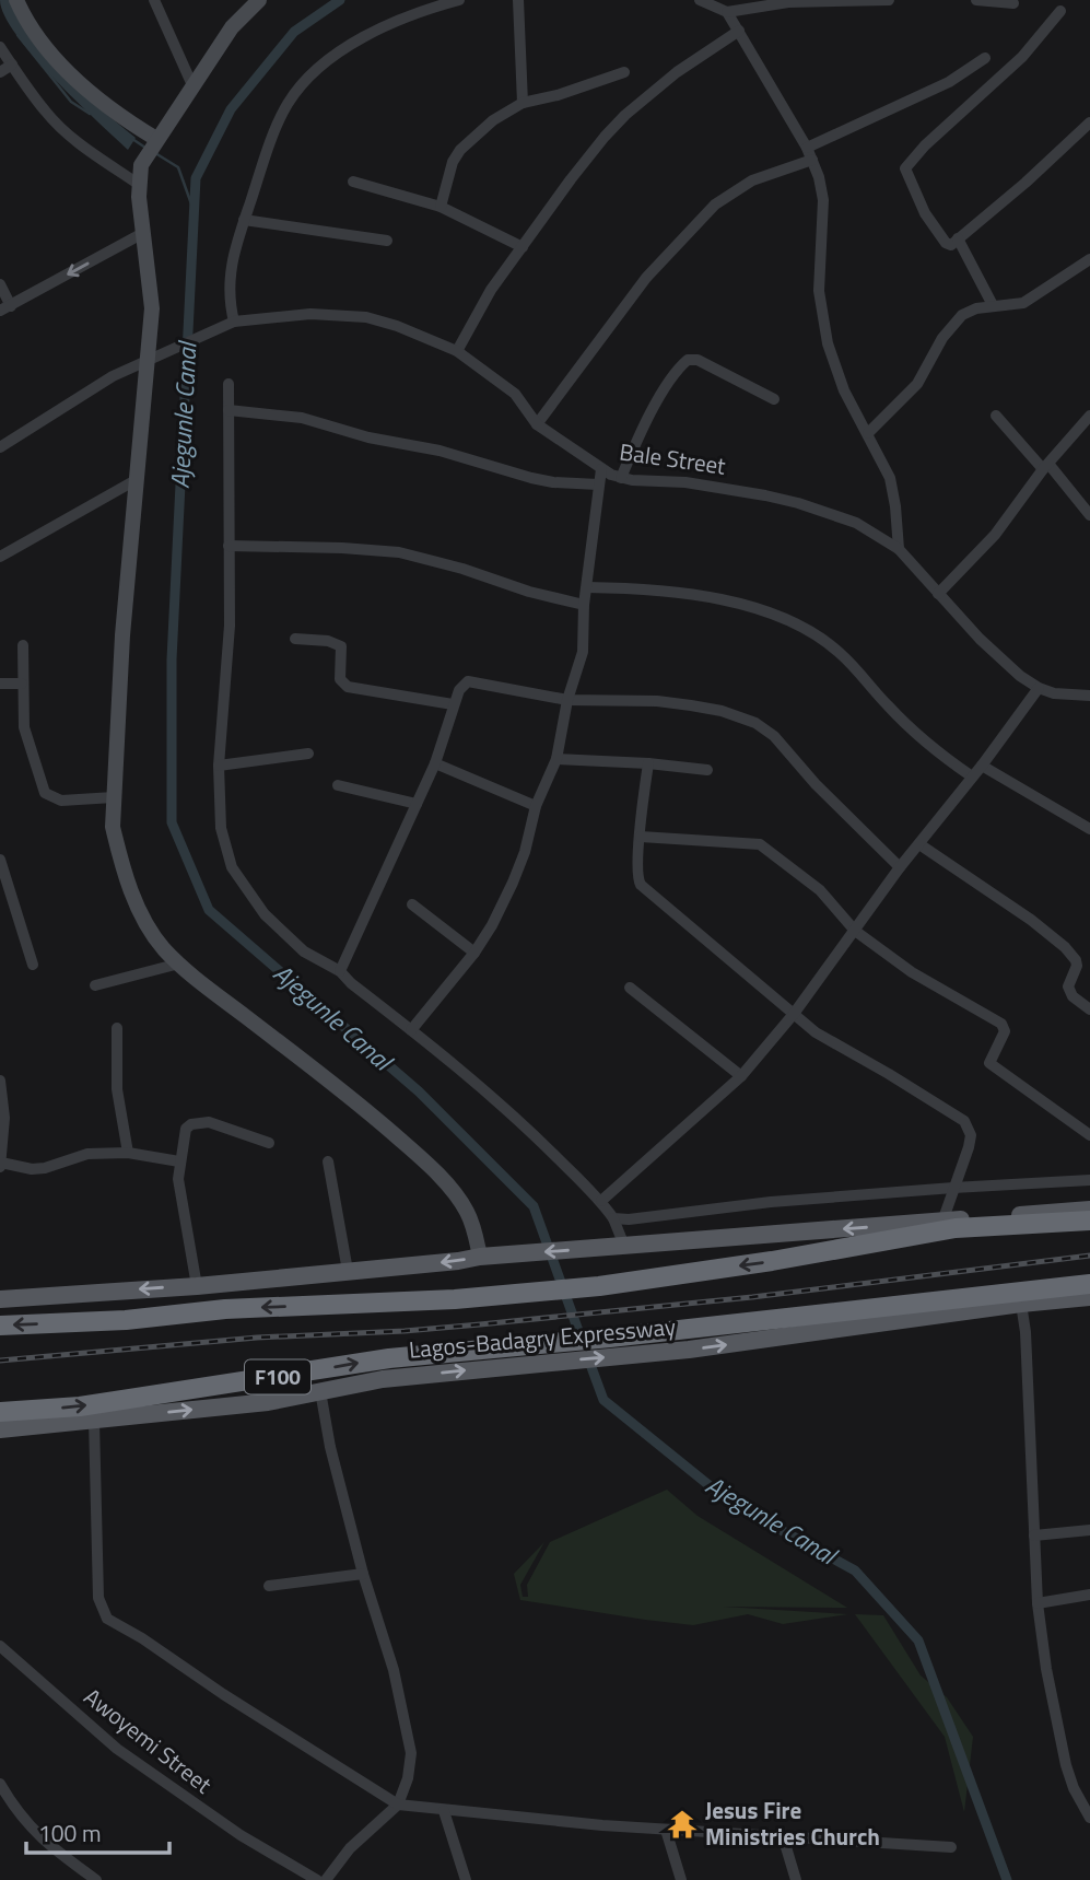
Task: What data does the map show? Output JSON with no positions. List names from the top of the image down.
{
  "streets": {
    "highway": ["Lagos-Badagry Expressway", "F100"],
    "street": ["Bale Street", "Awoyemi Street"]
  },
  "water": ["Ajegunle Canal"],
  "places": {
    "temple": ["Jesus Fire Ministries Church"]
  },
  "scale_bar": "100 m"
}
